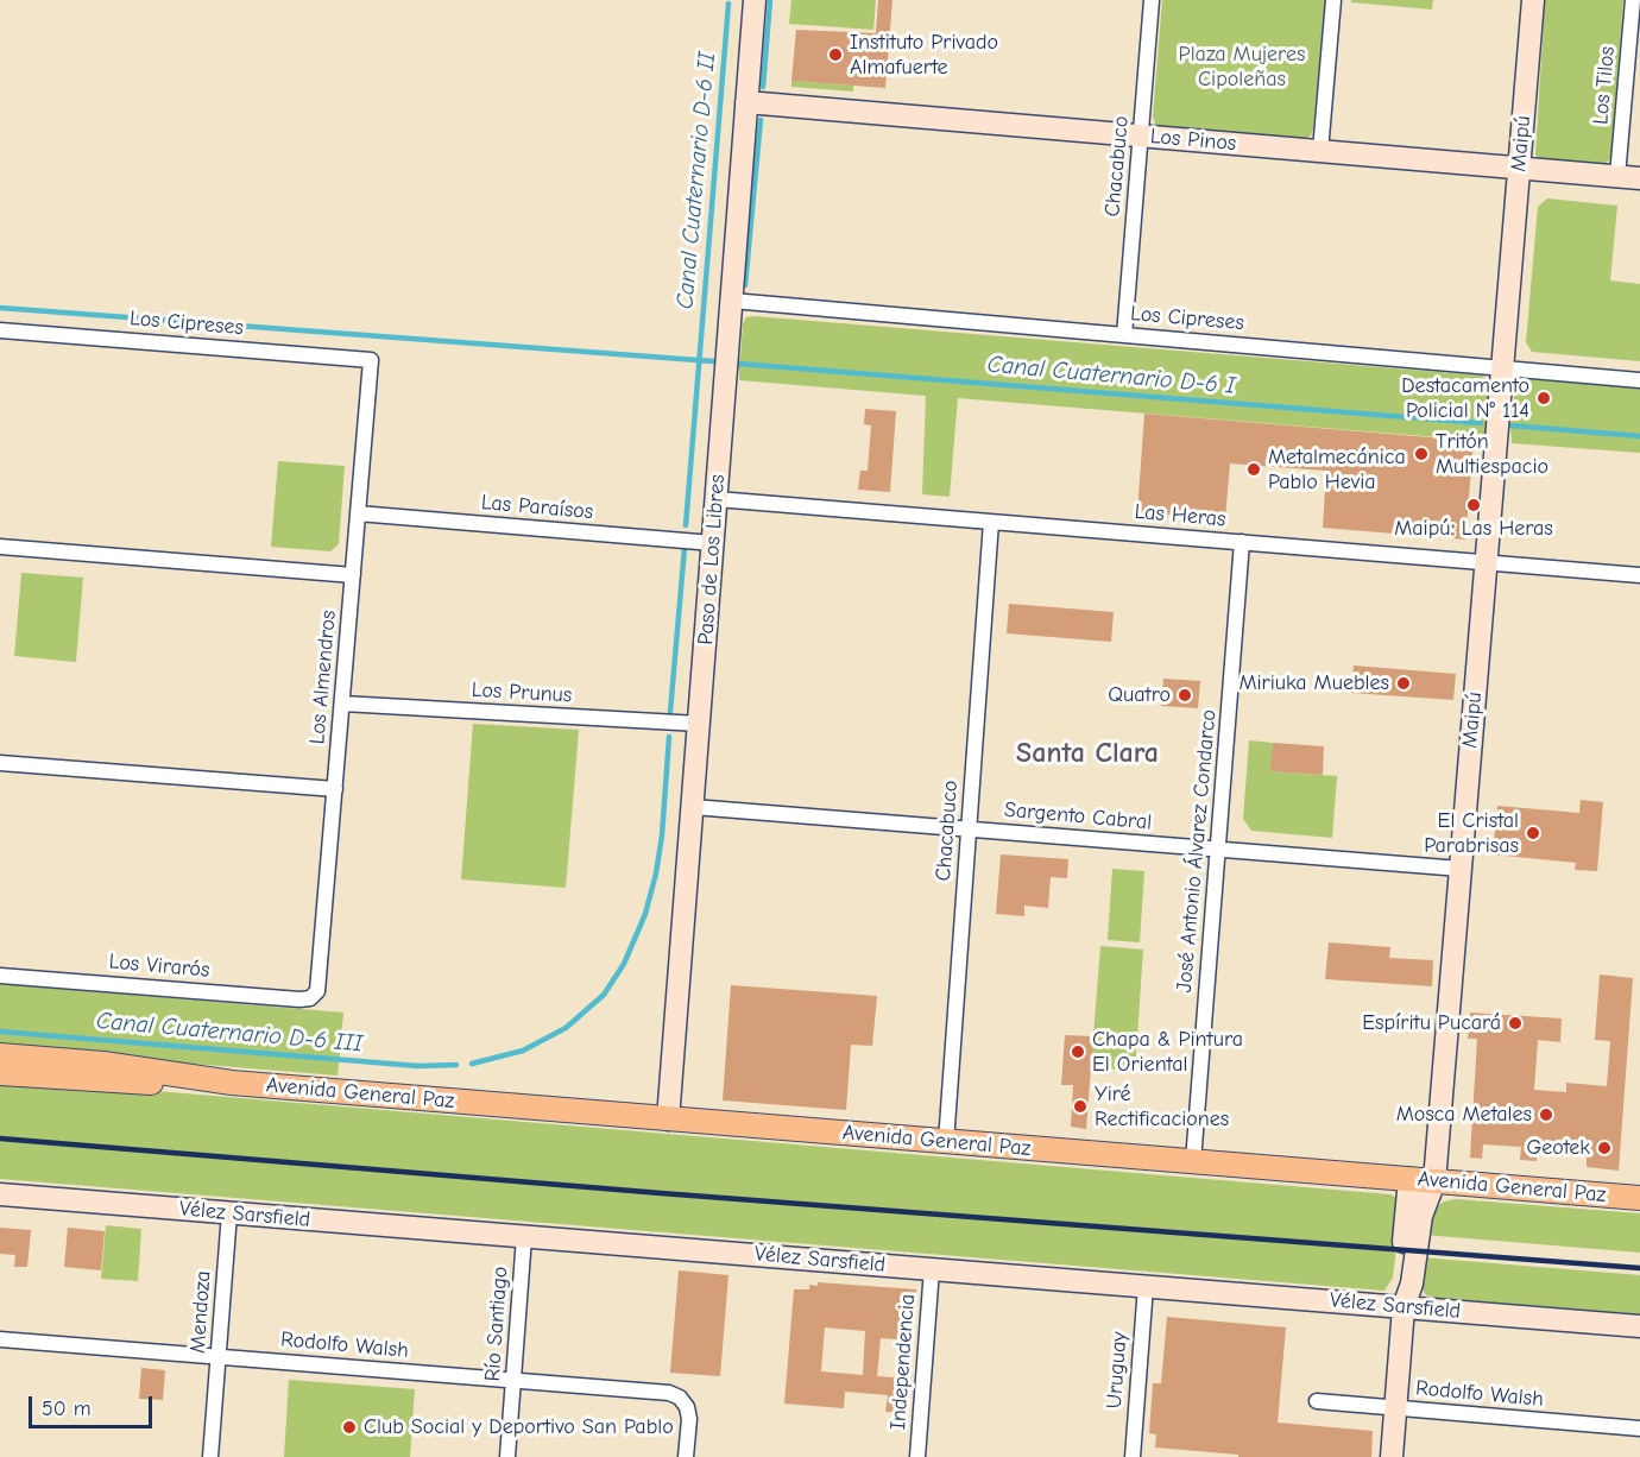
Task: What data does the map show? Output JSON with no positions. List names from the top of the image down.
{
  "streets": {
    "main road": ["Avenida General Paz"],
    "street": [
      "Los Tilos",
      "Los Pinos",
      "Maipú",
      "Chacabuco",
      "Los Cipreses",
      "Las Paraísos",
      "Las Heras",
      "Paso de Los Libres",
      "Los Almendros",
      "Los Prunus",
      "Sargento Cabral",
      "José Antonio Álvarez Condarco",
      "Los Virarós",
      "Vélez Sarsfield",
      "Mendoza",
      "Río Santiago",
      "Rodolfo Walsh",
      "Independencia",
      "Uruguay"
    ]
  },
  "crossings": [
    ["Los Tilos", "Los Pinos"],
    ["Los Pinos", "Maipú"],
    ["Los Pinos", "Chacabuco"],
    ["Los Pinos", "Paso de Los Libres"],
    ["Maipú", "Los Cipreses"],
    ["Maipú", "Las Heras"],
    ["Maipú", "Sargento Cabral"],
    ["Maipú", "Avenida General Paz"],
    ["Maipú", "Vélez Sarsfield"],
    ["Chacabuco", "Los Cipreses"],
    ["Chacabuco", "Las Heras"],
    ["Chacabuco", "Sargento Cabral"],
    ["Chacabuco", "Avenida General Paz"],
    ["Los Cipreses", "Paso de Los Libres"],
    ["Los Cipreses", "Los Almendros"],
    ["Las Paraísos", "Paso de Los Libres"],
    ["Las Paraísos", "Los Almendros"],
    ["Las Heras", "Paso de Los Libres"],
    ["Las Heras", "José Antonio Álvarez Condarco"],
    ["Paso de Los Libres", "Los Prunus"],
    ["Paso de Los Libres", "Sargento Cabral"],
    ["Paso de Los Libres", "Avenida General Paz"],
    ["Los Almendros", "Los Prunus"],
    ["Los Almendros", "Los Virarós"],
    ["Sargento Cabral", "José Antonio Álvarez Condarco"],
    ["José Antonio Álvarez Condarco", "Avenida General Paz"],
    ["Vélez Sarsfield", "Mendoza"],
    ["Vélez Sarsfield", "Río Santiago"],
    ["Vélez Sarsfield", "Independencia"],
    ["Vélez Sarsfield", "Uruguay"],
    ["Mendoza", "Rodolfo Walsh"],
    ["Río Santiago", "Rodolfo Walsh"]
  ],
  "districts": ["Santa Clara"],
  "water": ["Canal Cuaternario D-6 II", "Canal Cuaternario D-6 I", "Canal Cuaternario D-6 III"],
  "parks": ["Plaza Mujeres Cipoleñas"],
  "places": [
    "Instituto Privado Almafuerte",
    "Destacamento Policial N° 114",
    "Tritón Multiespacio",
    "Metalmecánica Pablo Hevia",
    "Maipú: Las Heras",
    "Miriuka Muebles",
    "Quatro",
    "El Cristal Parabrisas",
    "Espíritu Pucará",
    "Chapa & Pintura El Oriental",
    "Yiré Rectificaciones",
    "Mosca Metales",
    "Geotek",
    "Club Social y Deportivo San Pablo"
  ],
  "scale_bar": "50 m"
}
